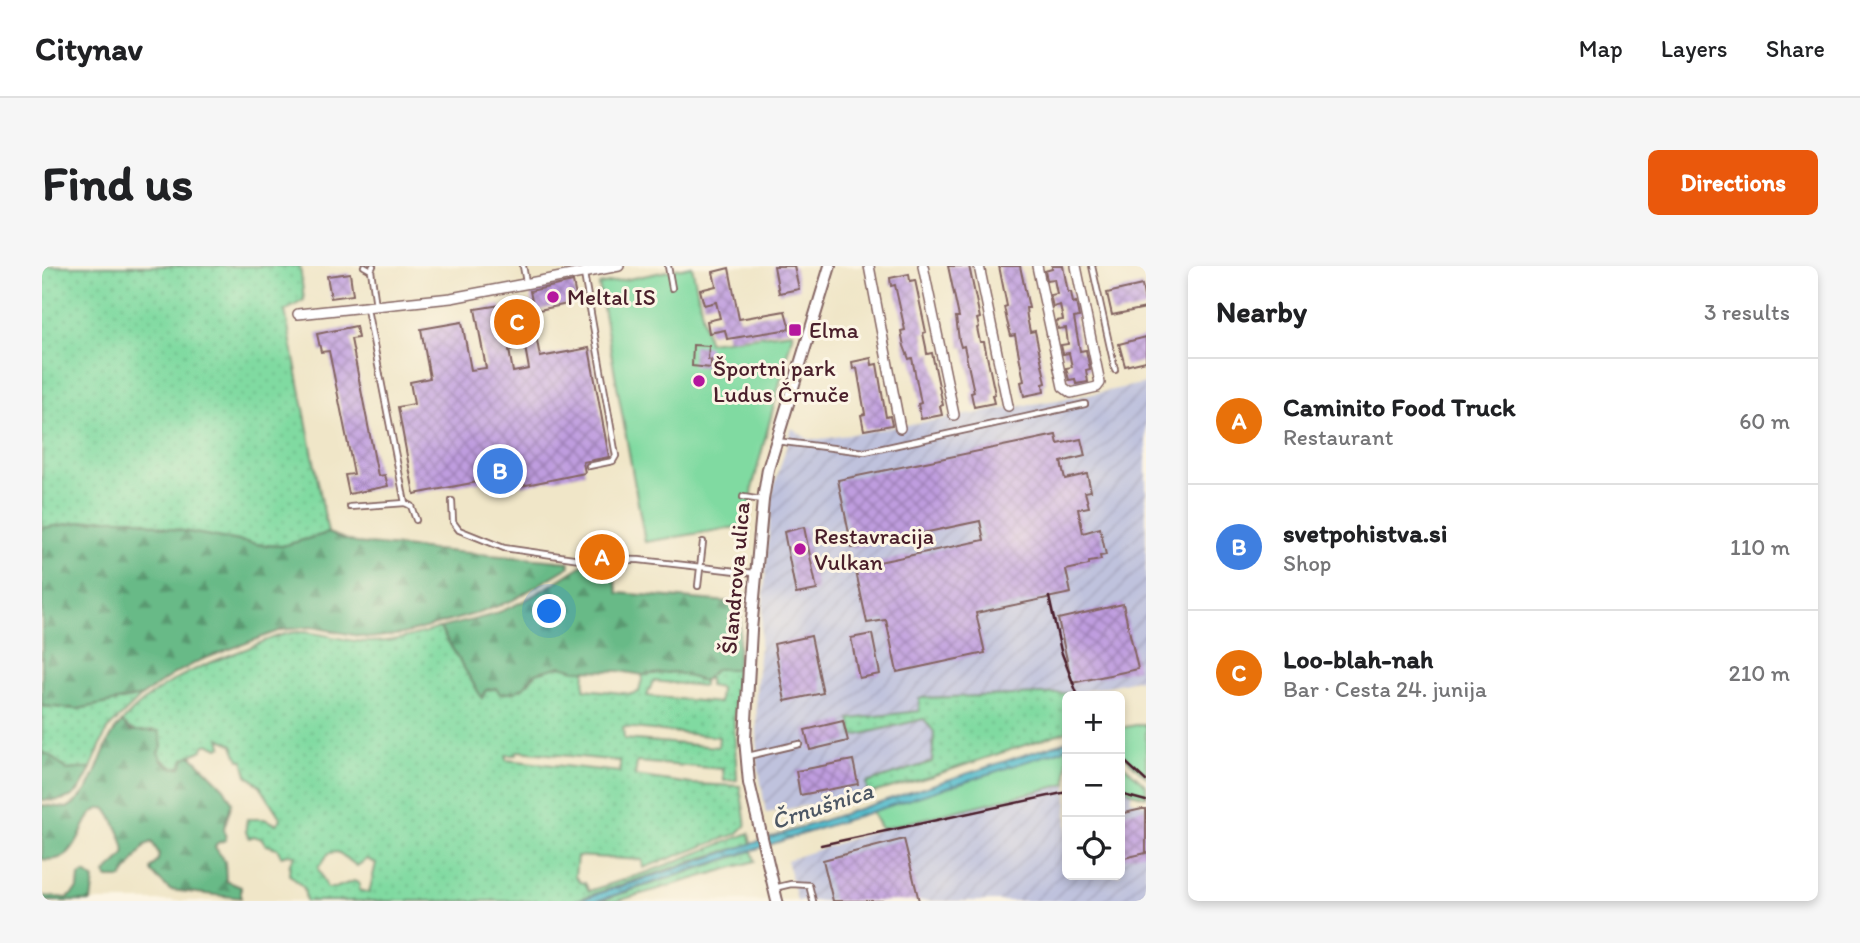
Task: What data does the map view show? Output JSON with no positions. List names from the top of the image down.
{
  "streets": {
    "street": ["Šlandrova ulica"]
  },
  "water": ["Črnušnica"],
  "places": {
    "other": ["Meltal IS", "Športni park Ludus Črnuče", "Restavracija Vulkan"],
    "transit": ["Elma"]
  },
  "page": {
    "header": "Citynav",
    "nav": ["Map", "Layers", "Share"],
    "buttons": "Directions",
    "title": "Find us",
    "heading": ["Nearby", "3 results"],
    "pins": ["C", "B", "A"],
    "list": [
      {
        "mark": "A",
        "name": "Caminito Food Truck",
        "note": "Restaurant",
        "value": "60 m"
      },
      {
        "mark": "B",
        "name": "svetpohistva.si",
        "note": "Shop",
        "value": "110 m"
      },
      {
        "mark": "C",
        "name": "Loo-blah-nah",
        "note": "Bar · Cesta 24. junija",
        "value": "210 m"
      }
    ],
    "map_buttons": ["+", "−"]
  }
}
